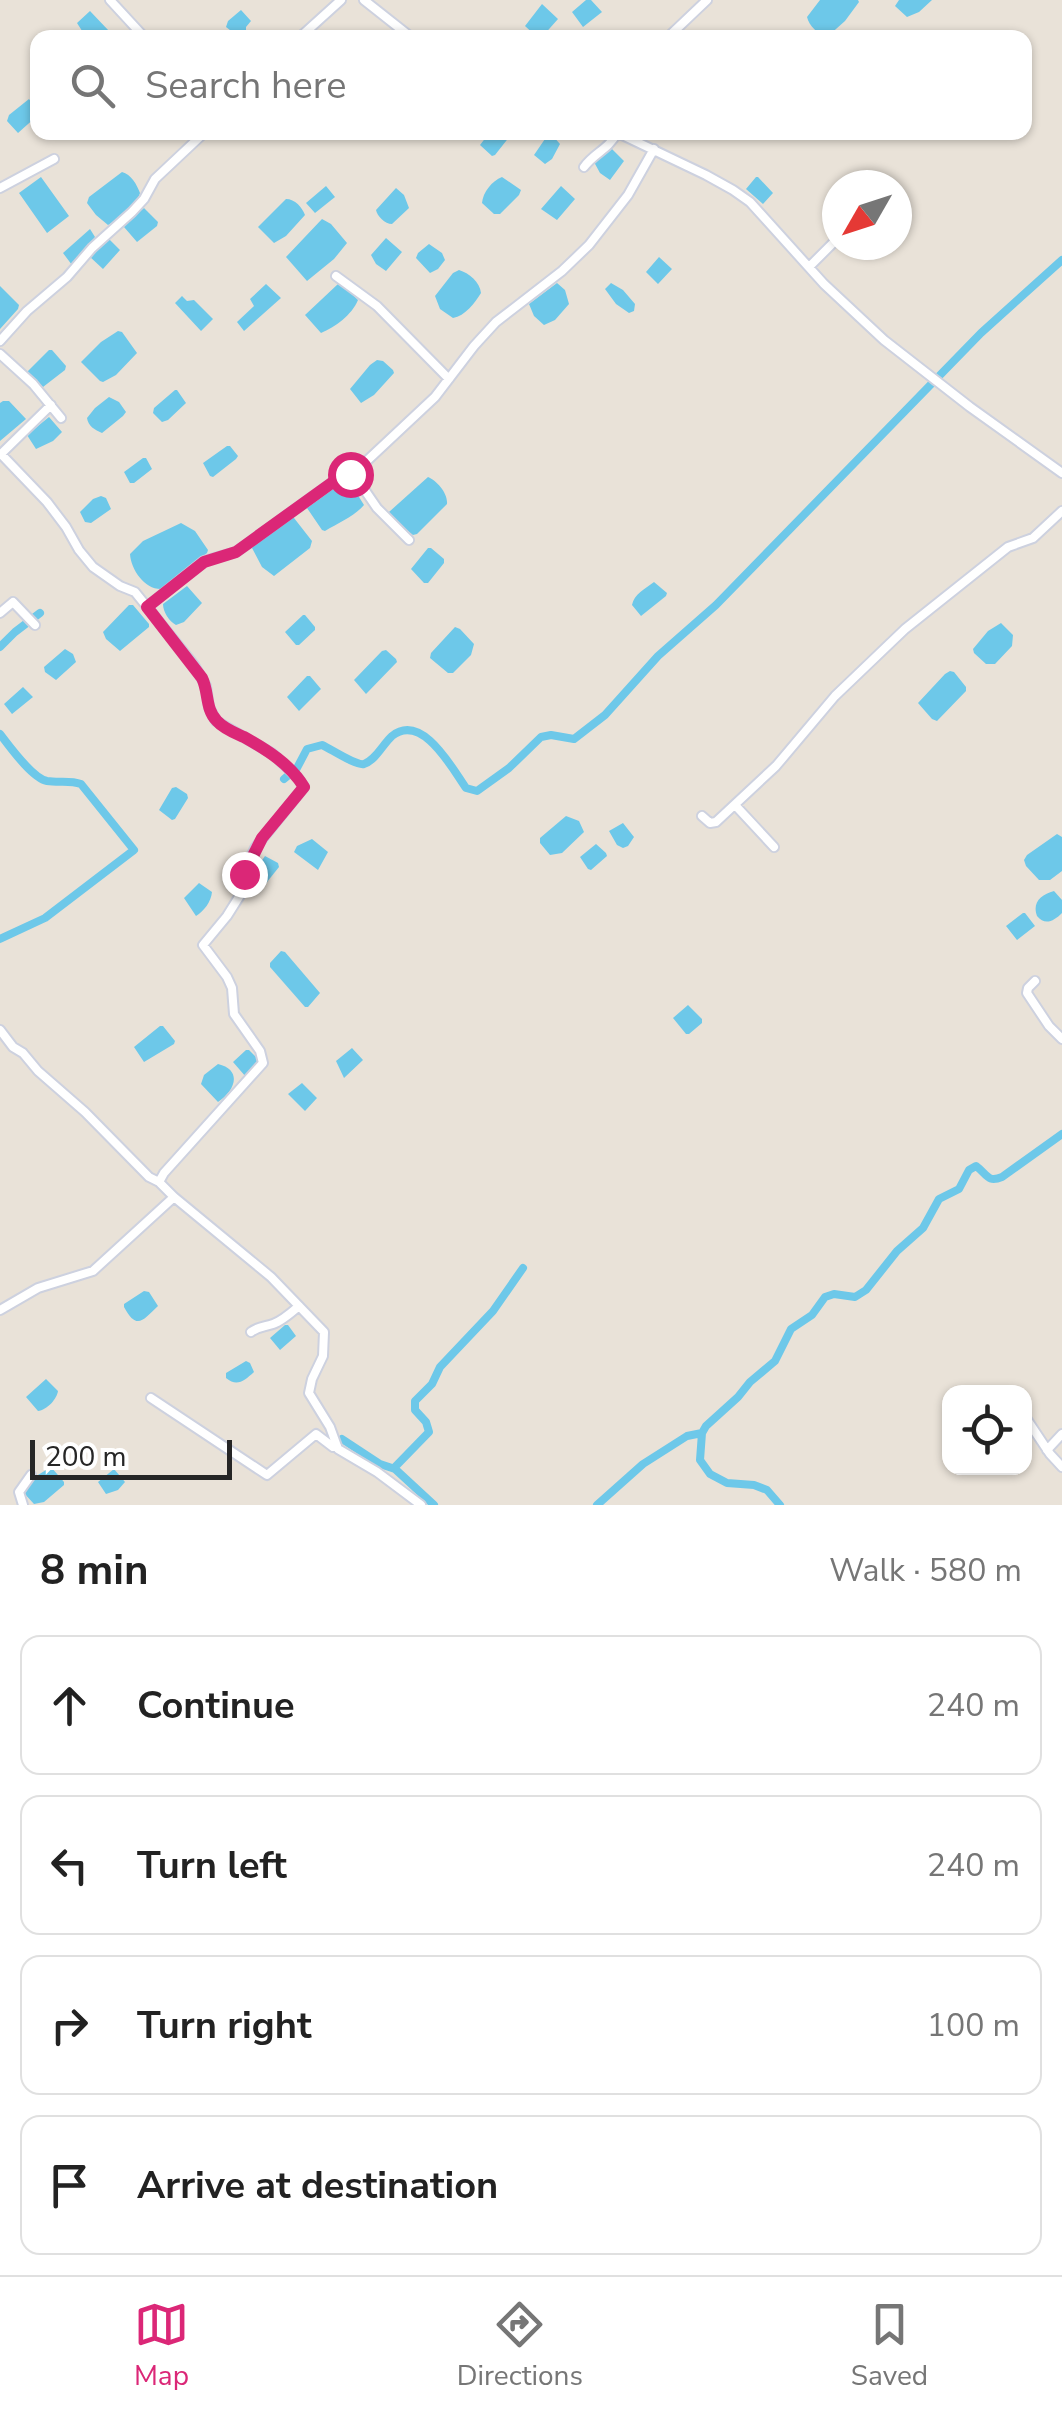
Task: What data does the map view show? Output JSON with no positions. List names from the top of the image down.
{
  "scale_bar": "200 m",
  "north": "bottom left",
  "page": {
    "search": "Search here",
    "scale": "200 m",
    "heading": ["8 min", "Walk · 580 m"],
    "list": [
      ["Continue", "240 m"],
      ["Turn left", "240 m"],
      ["Turn right", "100 m"],
      "Arrive at destination"
    ],
    "nav": ["Map", "Directions", "Saved"]
  }
}
